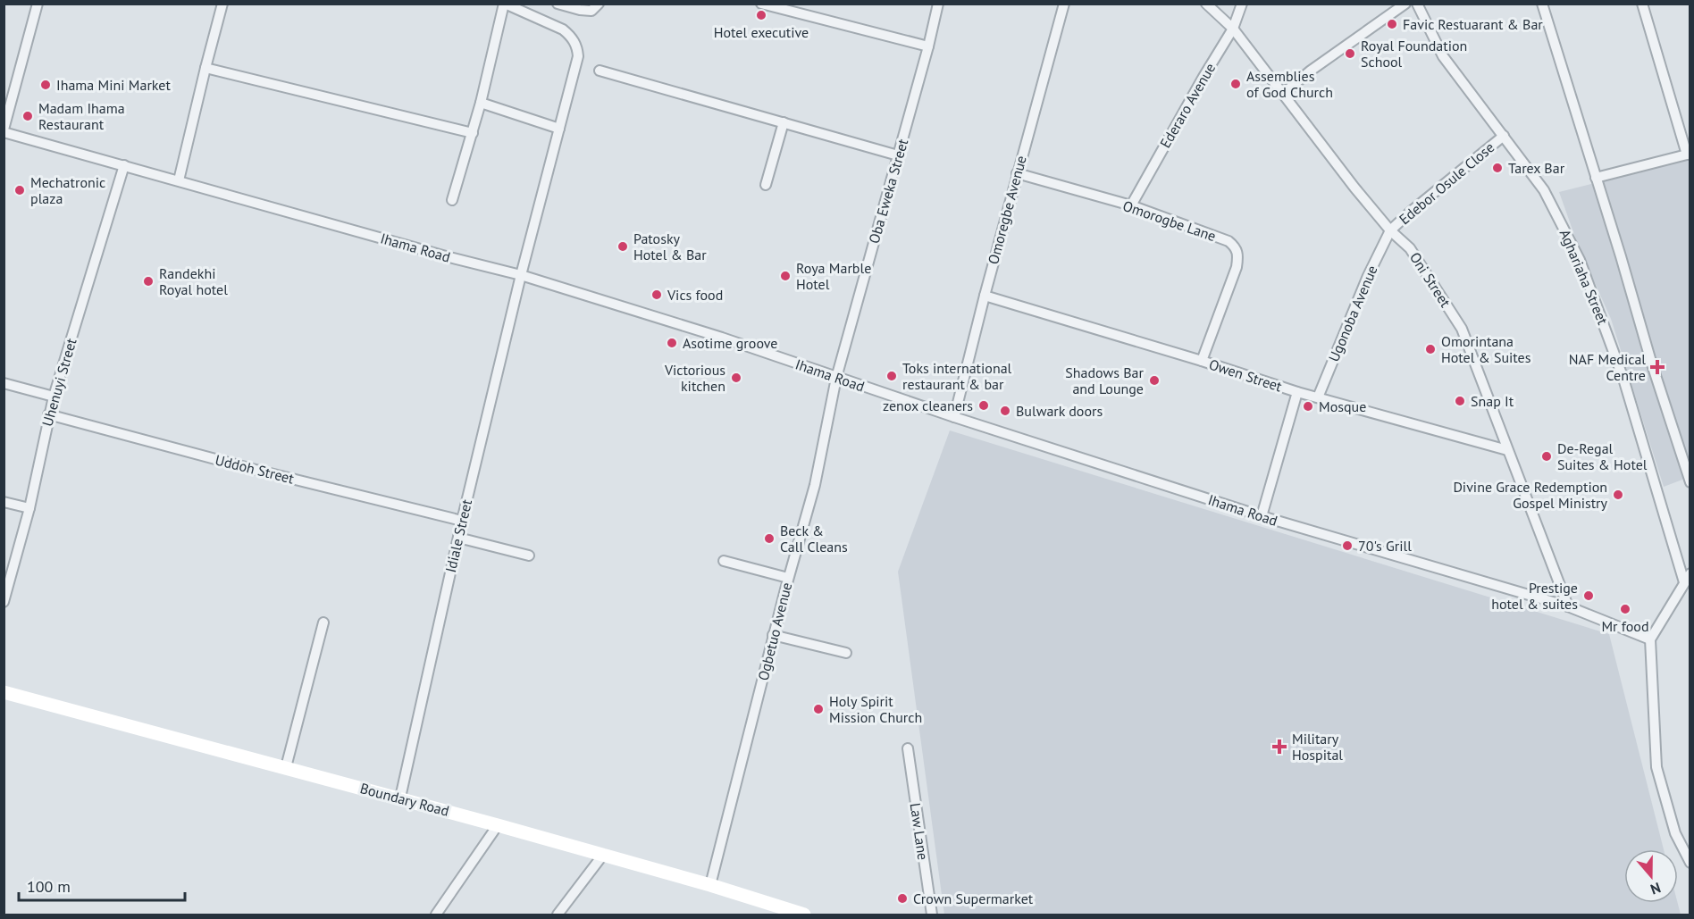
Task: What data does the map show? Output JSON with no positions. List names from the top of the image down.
{
  "streets": {
    "street": [
      "Ederaro Avenue",
      "Edebor Osule Close",
      "Oba Eweka Street",
      "Omoregbe Avenue",
      "Omorogbe Lane",
      "Ihama Road",
      "Aghariaha Street",
      "Oni Street",
      "Ugonoba Avenue",
      "Owen Street",
      "Uhenuyi Street",
      "Uddoh Street",
      "Idiale Street",
      "Ogbetuo Avenue",
      "Boundary Road",
      "Law Lane"
    ]
  },
  "crossings": [
    ["Ederaro Avenue", "Omorogbe Lane"],
    ["Ederaro Avenue", "Oni Street"],
    ["Edebor Osule Close", "Aghariaha Street"],
    ["Edebor Osule Close", "Oni Street"],
    ["Edebor Osule Close", "Ugonoba Avenue"],
    ["Oba Eweka Street", "Ihama Road"],
    ["Oba Eweka Street", "Ogbetuo Avenue"],
    ["Omoregbe Avenue", "Omorogbe Lane"],
    ["Omoregbe Avenue", "Ihama Road"],
    ["Omoregbe Avenue", "Owen Street"],
    ["Omorogbe Lane", "Owen Street"],
    ["Ihama Road", "Oni Street"],
    ["Ihama Road", "Uhenuyi Street"],
    ["Ihama Road", "Idiale Street"],
    ["Ihama Road", "Ogbetuo Avenue"],
    ["Oni Street", "Ugonoba Avenue"],
    ["Oni Street", "Owen Street"],
    ["Ugonoba Avenue", "Owen Street"],
    ["Uhenuyi Street", "Uddoh Street"],
    ["Uddoh Street", "Idiale Street"],
    ["Idiale Street", "Boundary Road"],
    ["Ogbetuo Avenue", "Boundary Road"]
  ],
  "places": {
    "other": [
      "Hotel executive",
      "Favic Restuarant & Bar",
      "Royal Foundation School",
      "Assemblies of God Church",
      "Ihama Mini Market",
      "Madam Ihama Restaurant",
      "Tarex Bar",
      "Mechatronic plaza",
      "Patosky Hotel & Bar",
      "Roya Marble Hotel",
      "Randekhi Royal hotel",
      "Vics food",
      "Asotime groove",
      "Omorintana Hotel & Suites",
      "Toks international restaurant & bar",
      "Victorious kitchen",
      "Shadows Bar and Lounge",
      "Snap It",
      "zenox cleaners",
      "Mosque",
      "Bulwark doors",
      "De-Regal Suites & Hotel",
      "Divine Grace Redemption Gospel Ministry",
      "Beck & Call Cleans",
      "70's Grill",
      "Prestige hotel & suites",
      "Mr food",
      "Holy Spirit Mission Church",
      "Crown Supermarket"
    ],
    "health": ["NAF Medical Centre", "Military Hospital"]
  },
  "scale_bar": "100 m",
  "north": "bottom"
}
